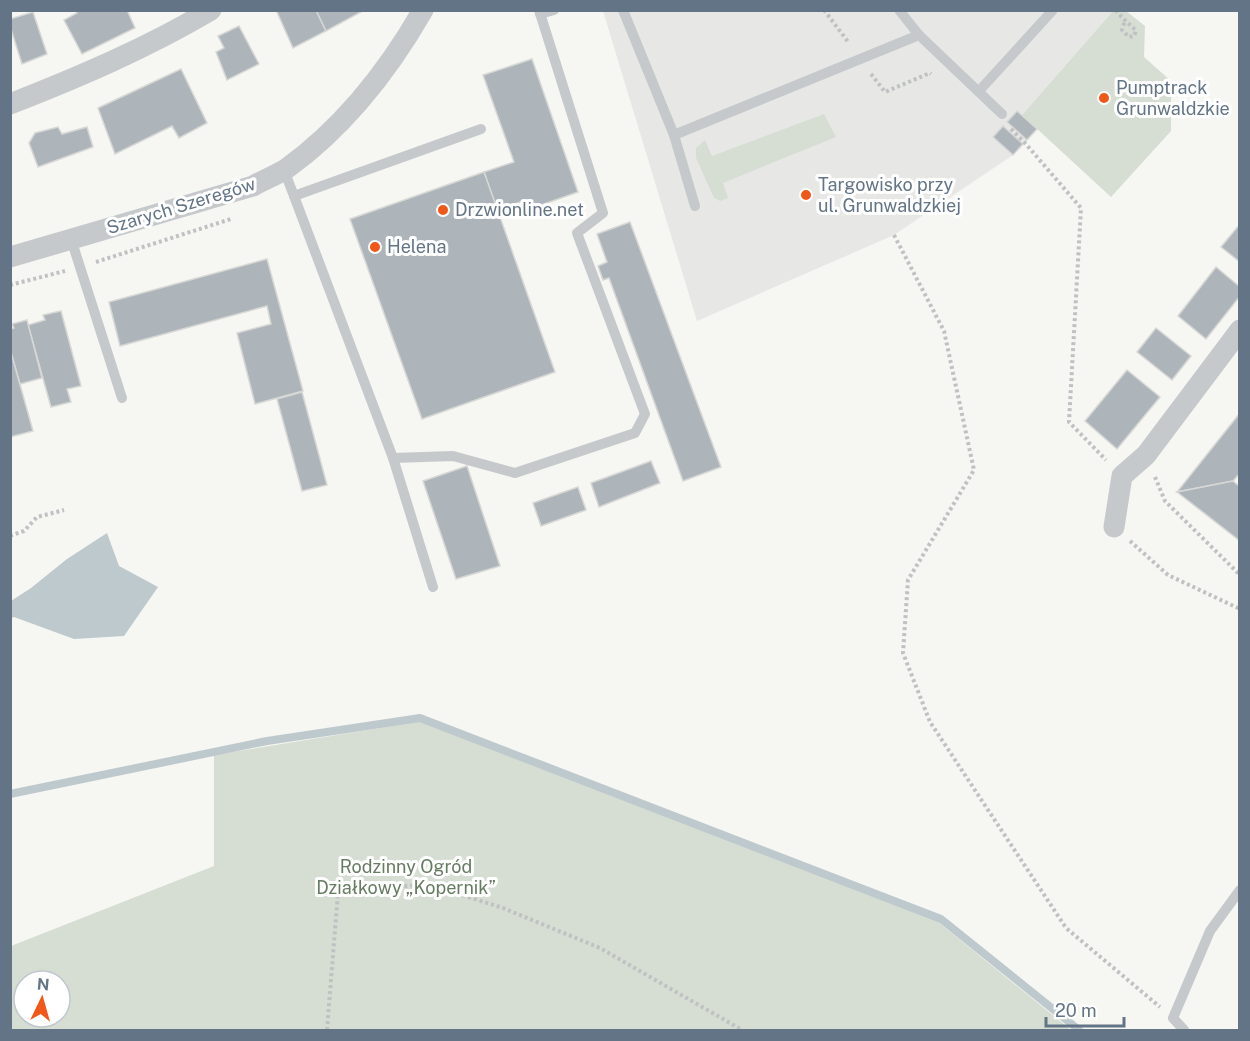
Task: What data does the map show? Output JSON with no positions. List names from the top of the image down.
{
  "streets": {
    "street": ["Szarych Szeregów"]
  },
  "parks": ["Rodzinny Ogród Działkowy „Kopernik”"],
  "places": [
    "Pumptrack Grunwaldzkie",
    "Targowisko przy ul. Grunwaldzkiej",
    "Drzwionline.net",
    "Helena"
  ],
  "scale_bar": "20 m",
  "north": "top"
}
